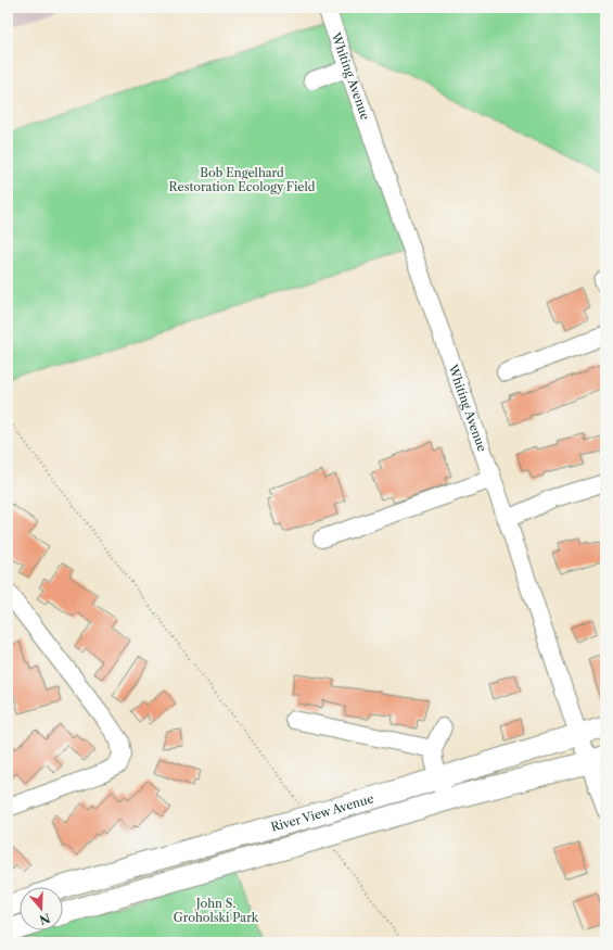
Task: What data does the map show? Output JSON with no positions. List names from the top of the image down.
{
  "streets": {
    "main road": ["River View Avenue"],
    "street": ["Whiting Avenue"]
  },
  "crossings": [
    ["Whiting Avenue", "River View Avenue"]
  ],
  "parks": ["Bob Engelhard Restoration Ecology Field", "John S. Groholski Park"],
  "north": "bottom"
}
